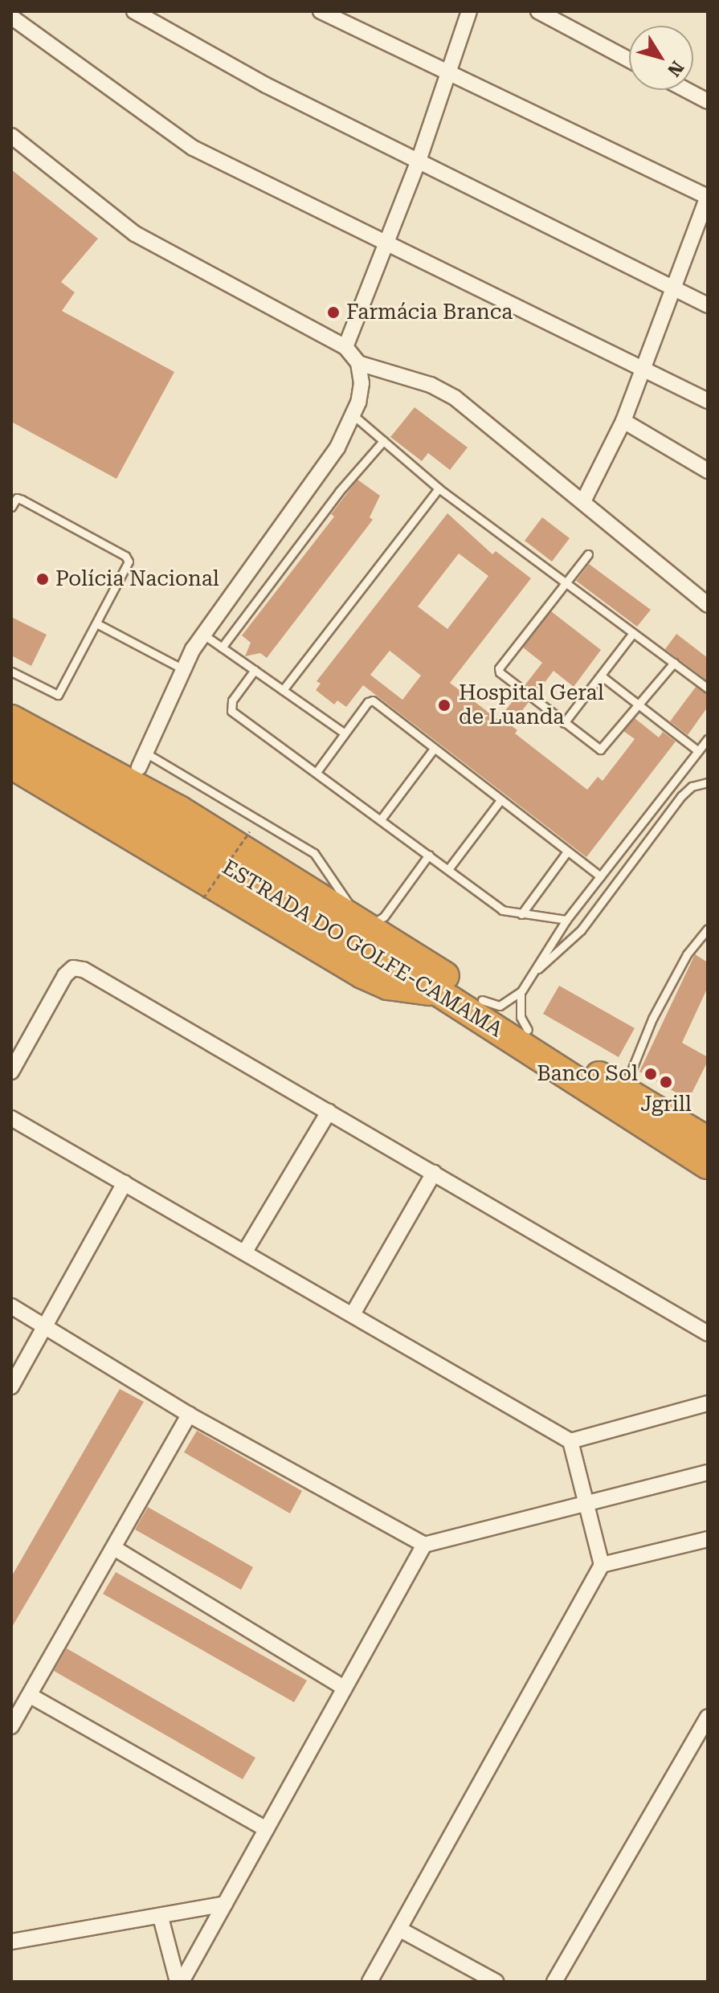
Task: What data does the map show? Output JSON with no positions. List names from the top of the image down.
{
  "streets": {
    "highway": ["ESTRADA DO GOLFE-CAMAMA"]
  },
  "places": [
    "Farmácia Branca",
    "Polícia Nacional",
    "Hospital Geral de Luanda",
    "Banco Sol",
    "Jgrill"
  ],
  "north": "bottom right"
}
